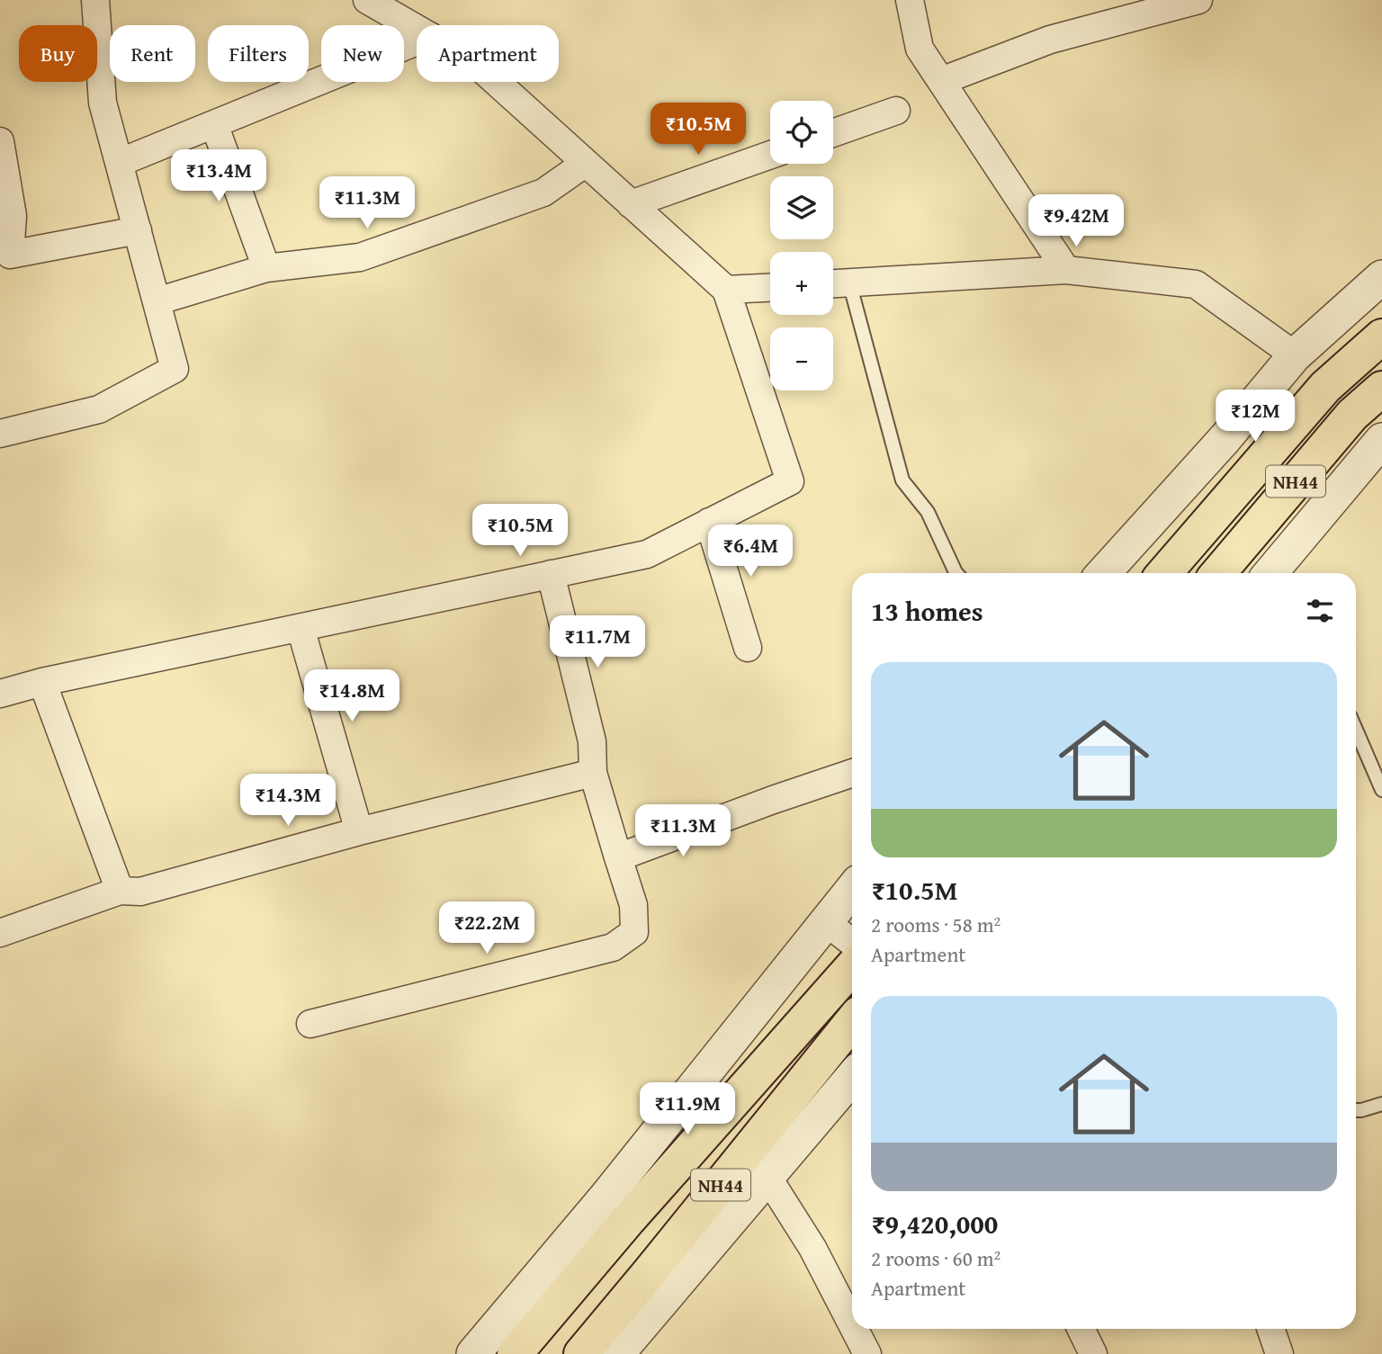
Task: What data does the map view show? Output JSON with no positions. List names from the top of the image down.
{
  "streets": {
    "highway": ["NH44"]
  },
  "page": {
    "chip": [
      "Buy",
      "Rent",
      "Filters",
      "New",
      "Apartment"
    ],
    "map_buttons": ["+", "−"],
    "price": [
      "₹10.5M",
      "₹13.4M",
      "₹11.3M",
      "₹9.42M",
      "₹12M",
      "₹10.5M",
      "₹6.4M",
      "₹11.7M",
      "₹14.8M",
      "₹14.3M",
      "₹11.3M",
      "₹22.2M",
      "₹11.9M"
    ],
    "heading": "13 homes",
    "list": [
      {
        "name": "₹10.5M",
        "note": "2 rooms · 58 m² · Apartment"
      },
      {
        "name": "₹9,420,000",
        "note": "2 rooms · 60 m² · Apartment"
      }
    ]
  }
}
